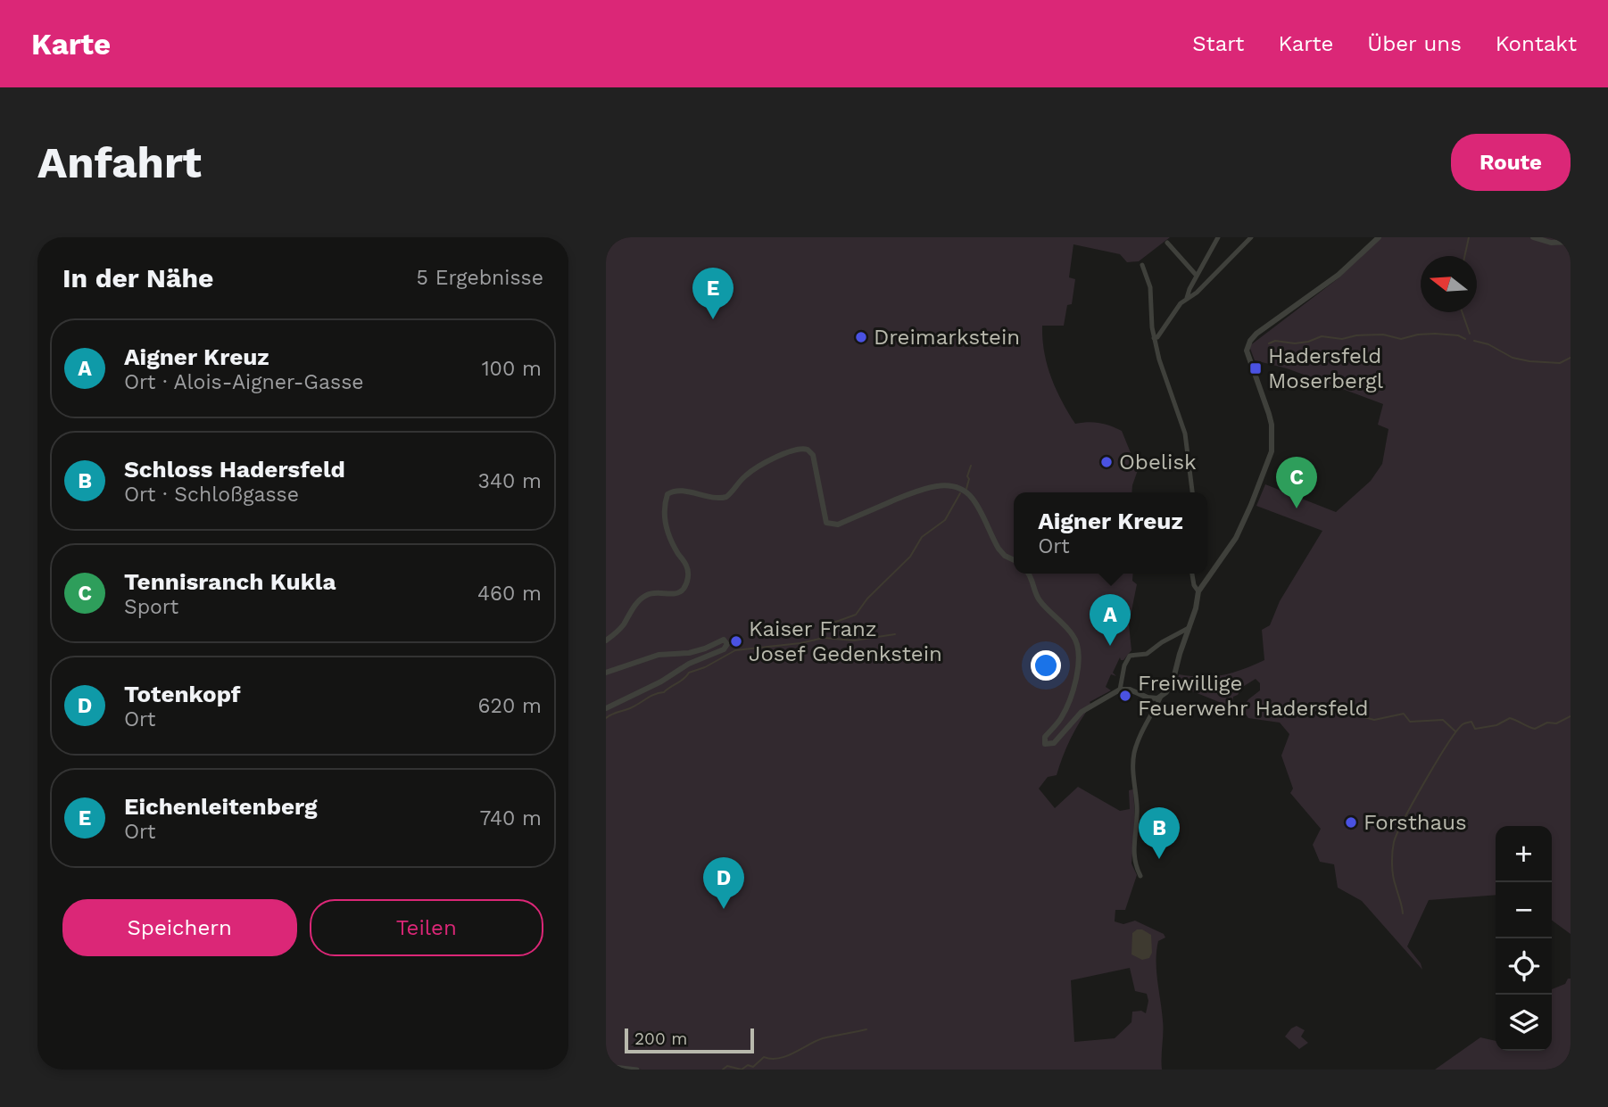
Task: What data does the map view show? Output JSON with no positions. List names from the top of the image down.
{
  "places": {
    "other": [
      "Dreimarkstein",
      "Obelisk",
      "Kaiser Franz Josef Gedenkstein",
      "Freiwillige Feuerwehr Hadersfeld",
      "Forsthaus"
    ],
    "transit": ["Hadersfeld Moserbergl"]
  },
  "scale_bar": "200 m",
  "north": "left",
  "page": {
    "header": "Karte",
    "nav": [
      "Start",
      "Karte",
      "Über uns",
      "Kontakt"
    ],
    "buttons": [
      "Route",
      ["Speichern", "Teilen"]
    ],
    "title": "Anfahrt",
    "heading": ["In der Nähe", "5 Ergebnisse"],
    "pins": [
      "E",
      "C",
      "A",
      "B",
      "D"
    ],
    "list": [
      {
        "mark": "A",
        "name": "Aigner Kreuz",
        "note": "Ort · Alois-Aigner-Gasse",
        "value": "100 m"
      },
      {
        "mark": "B",
        "name": "Schloss Hadersfeld",
        "note": "Ort · Schloßgasse",
        "value": "340 m"
      },
      {
        "mark": "C",
        "name": "Tennisranch Kukla",
        "note": "Sport",
        "value": "460 m"
      },
      {
        "mark": "D",
        "name": "Totenkopf",
        "note": "Ort",
        "value": "620 m"
      },
      {
        "mark": "E",
        "name": "Eichenleitenberg",
        "note": "Ort",
        "value": "740 m"
      }
    ],
    "popup": ["Aigner Kreuz", "Ort"],
    "map_buttons": ["+", "−"],
    "scale": "200 m"
  }
}
